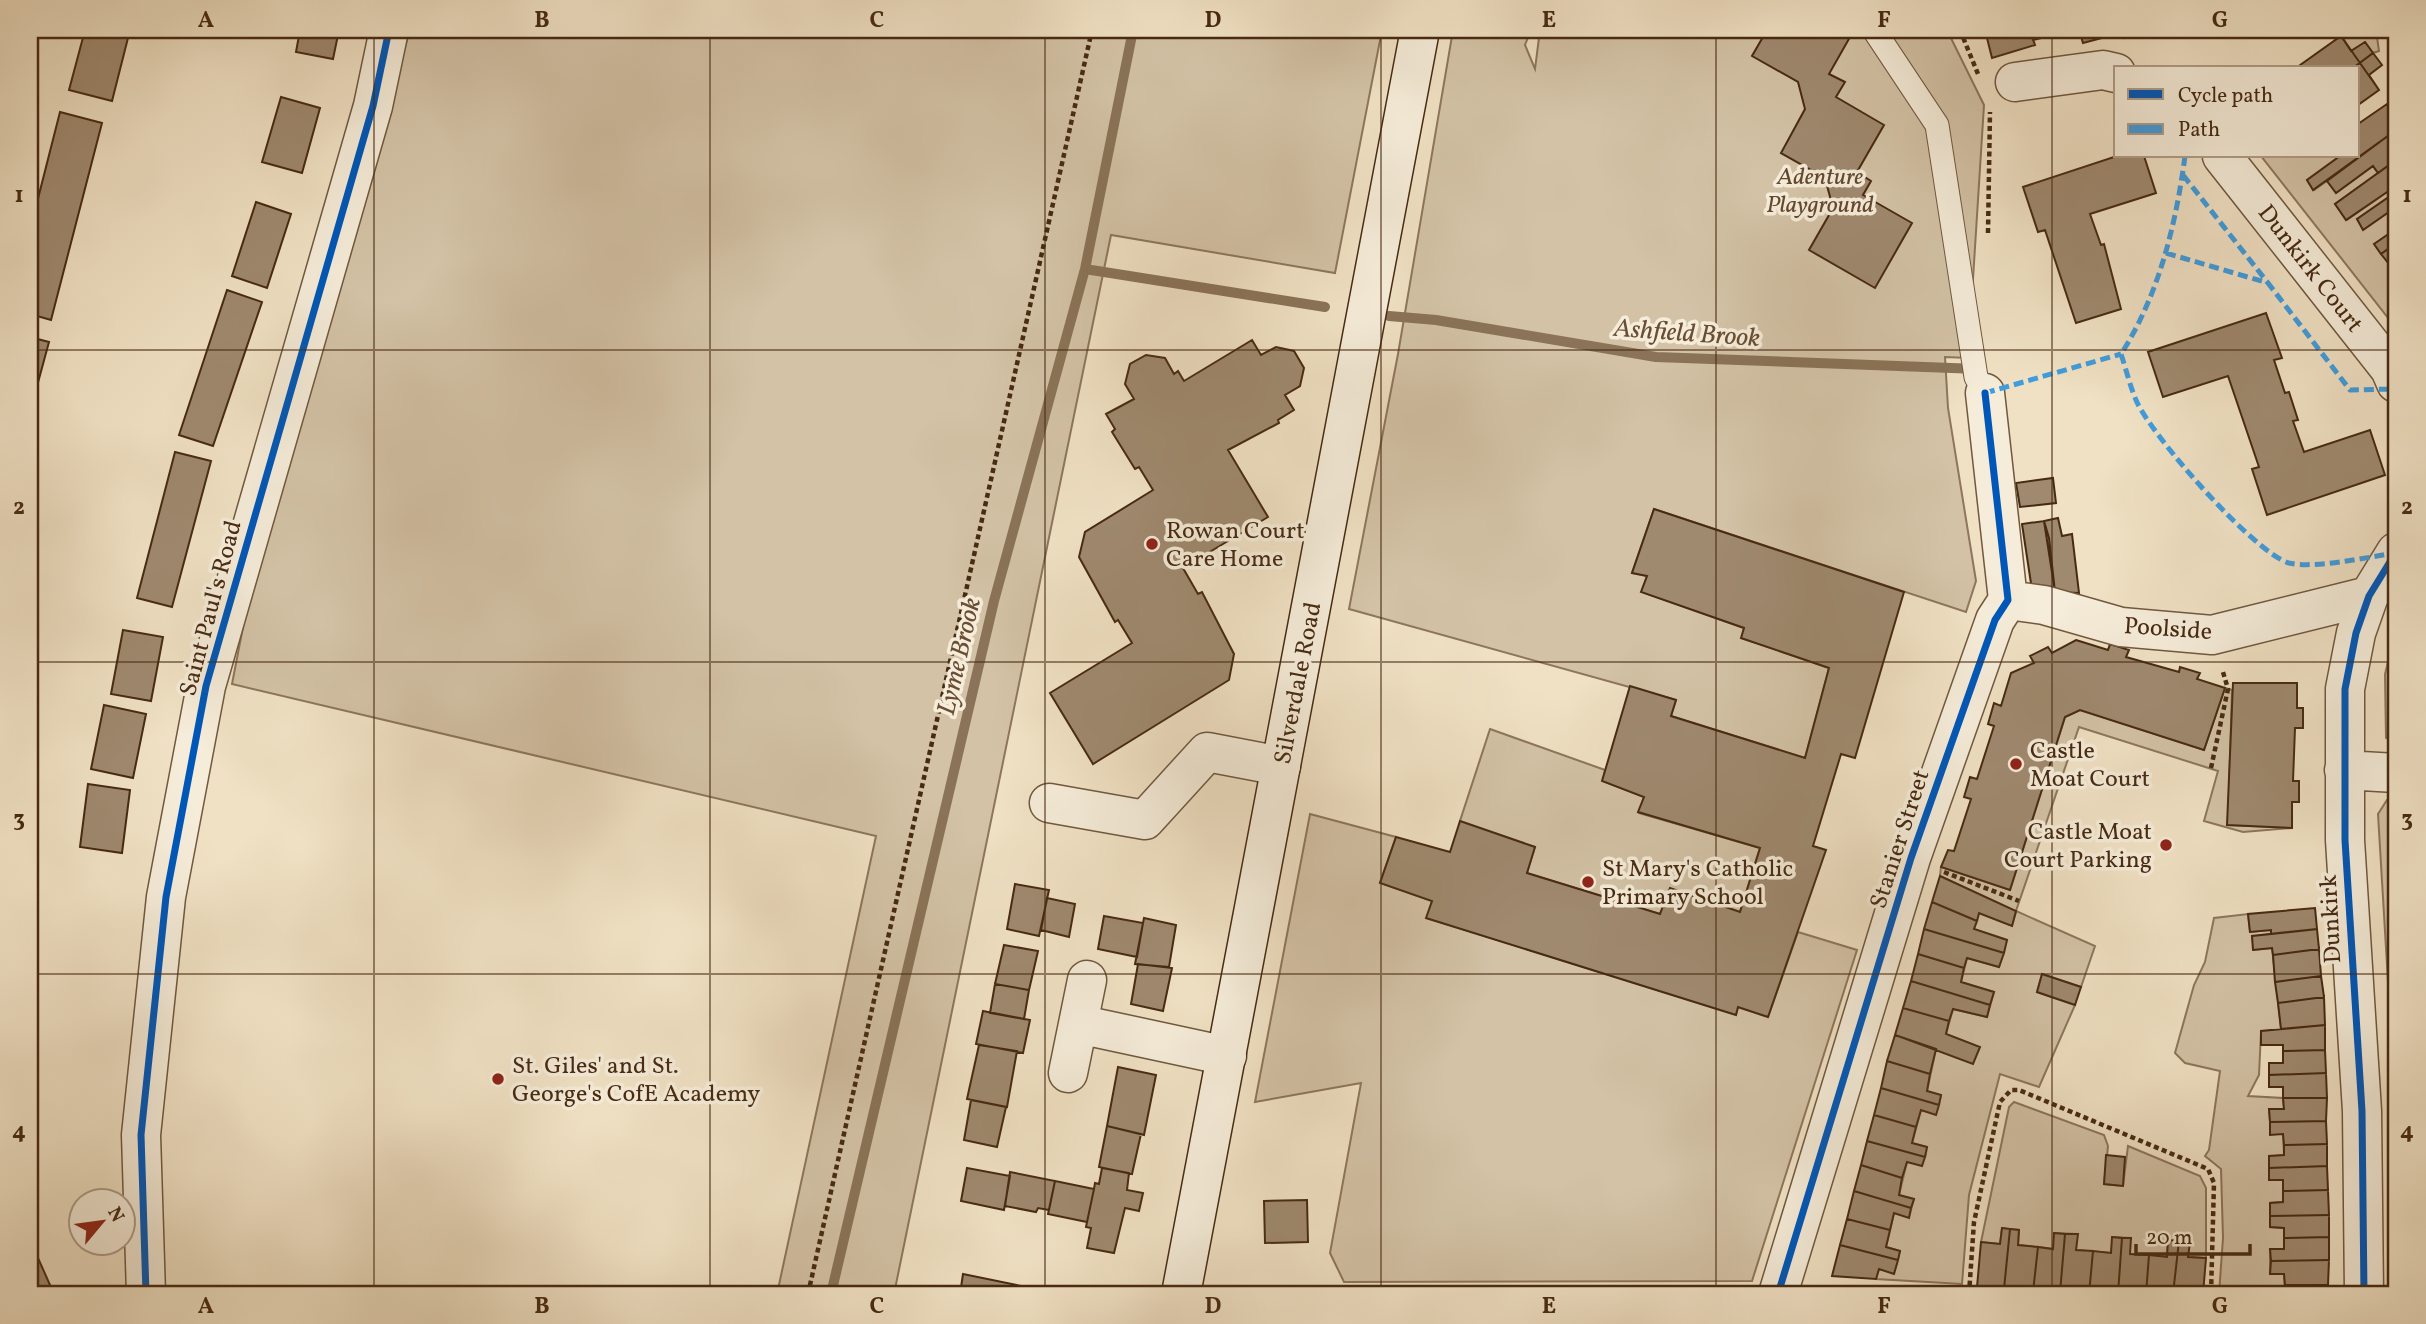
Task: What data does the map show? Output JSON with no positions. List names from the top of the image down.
{
  "streets": {
    "street": [
      "Dunkirk Court",
      "Saint Paul's Road",
      "Poolside",
      "Silverdale Road",
      "Stanier Street",
      "Dunkirk"
    ]
  },
  "crossings": [
    ["Poolside", "Stanier Street"],
    ["Poolside", "Dunkirk"]
  ],
  "water": ["Ashfield Brook", "Lyme Brook"],
  "parks": ["Adenture Playground"],
  "places": [
    "Rowan Court Care Home",
    "Castle Moat Court",
    "Castle Moat Court Parking",
    "St Mary's Catholic Primary School",
    "St. Giles' and St. George's CofE Academy"
  ],
  "legend": ["Cycle path", "Path"],
  "scale_bar": "20 m",
  "north": "top right",
  "grid": {
    "columns": [
      "A",
      "B",
      "C",
      "D",
      "E",
      "F",
      "G"
    ],
    "rows": [
      "1",
      "2",
      "3",
      "4"
    ]
  }
}
